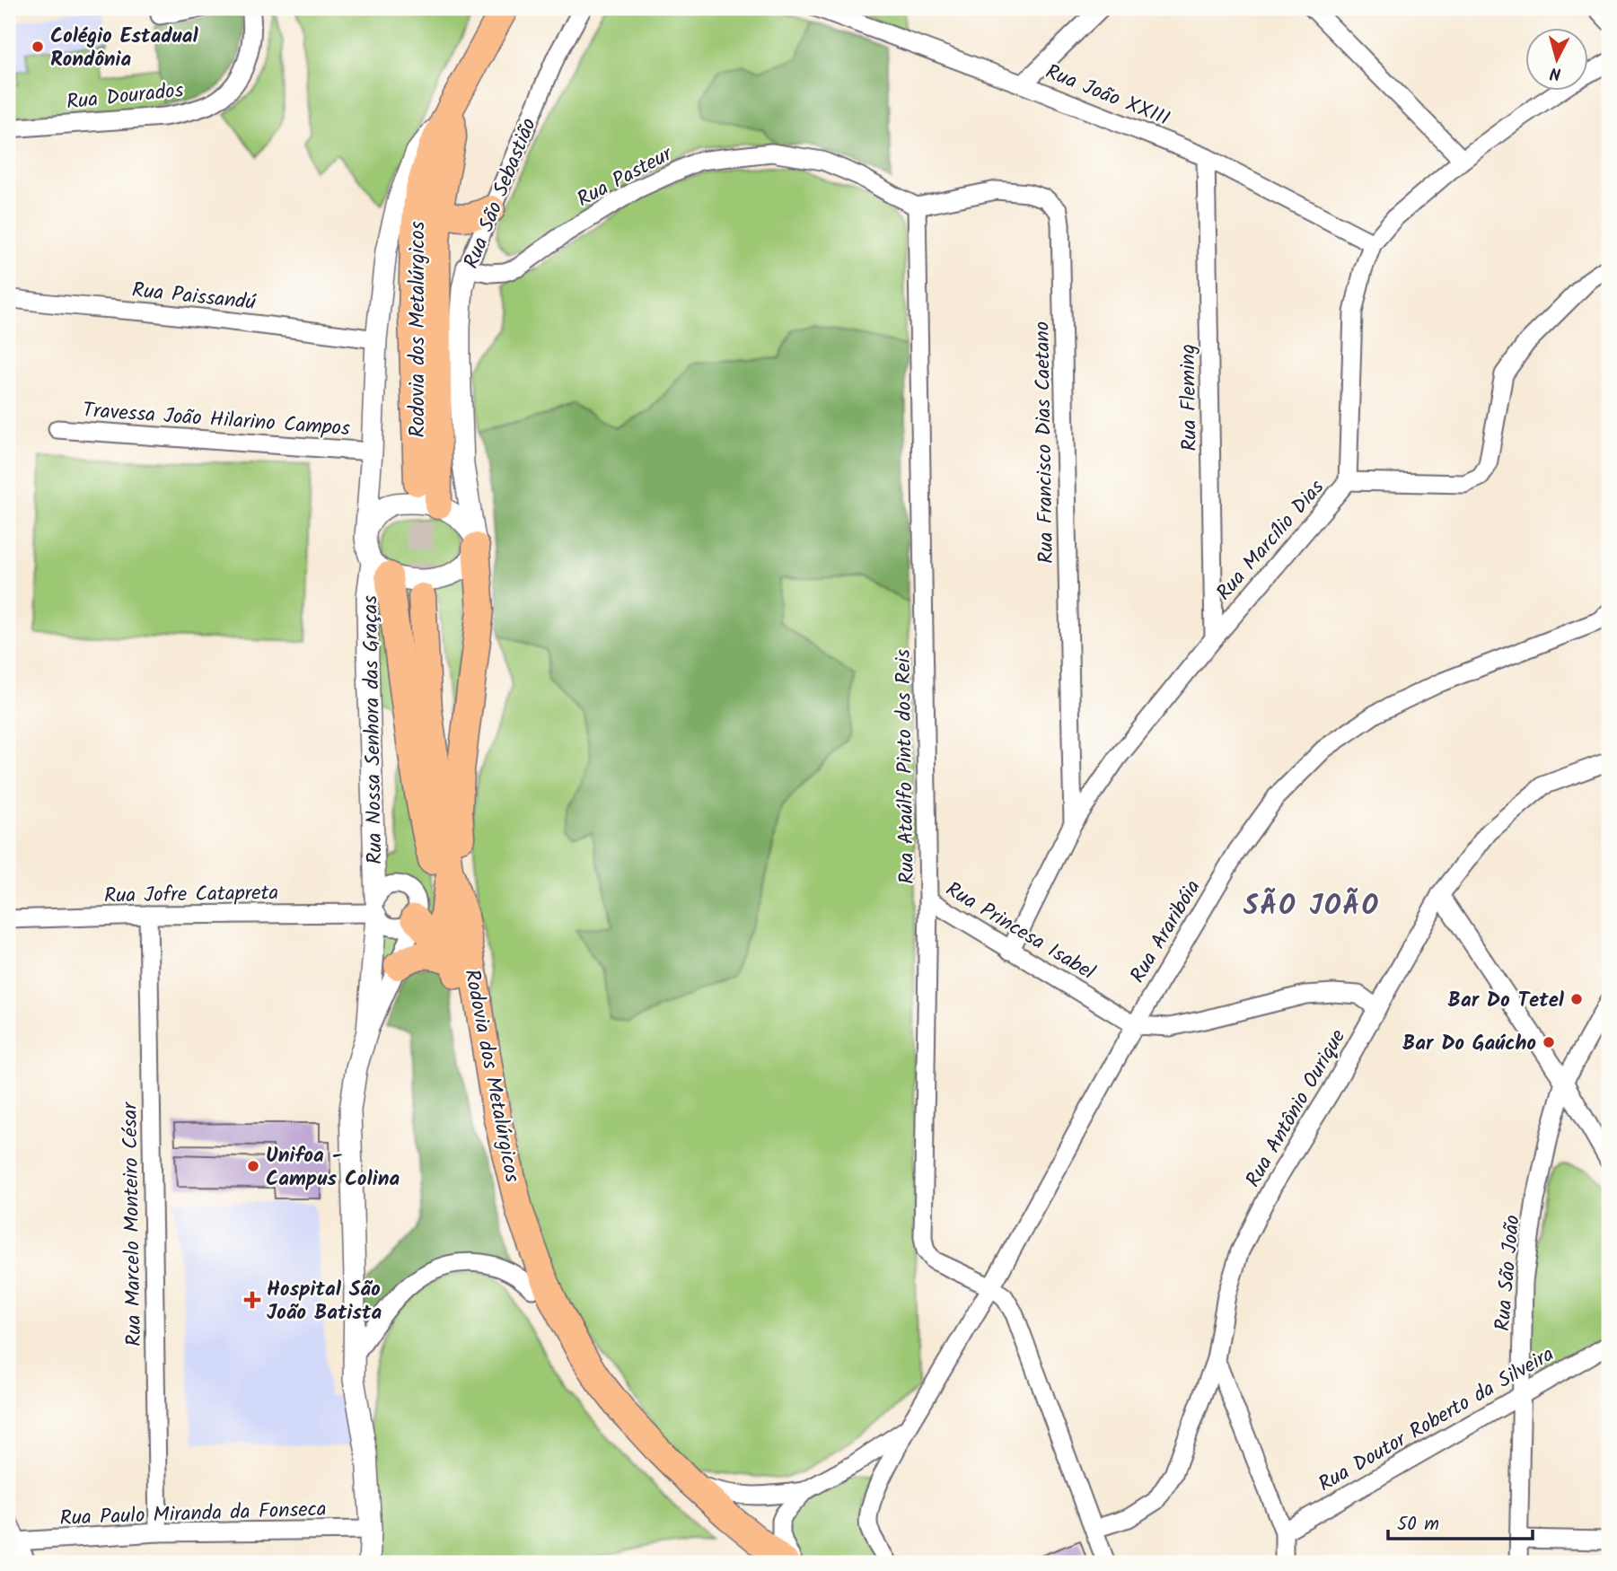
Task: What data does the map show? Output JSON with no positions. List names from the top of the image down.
{
  "streets": {
    "main road": ["Rodovia dos Metalúrgicos"],
    "street": [
      "Rua João XXIII",
      "Rua Dourados",
      "Rua Pasteur",
      "Rua São Sebastião",
      "Rua Paissandú",
      "Rua Fleming",
      "Travessa João Hilarino Campos",
      "Rua Francisco Dias Caetano",
      "Rua Marcílio Dias",
      "Rua Nossa Senhora das Graças",
      "Rua Ataúlfo Pinto dos Reis",
      "Rua Jofre Catapreta",
      "Rua Princesa Isabel",
      "Rua Araribóia",
      "Rua Antônio Ourique",
      "Rua Marcelo Monteiro César",
      "Rua São João",
      "Rua Doutor Roberto da Silveira",
      "Rua Paulo Miranda da Fonseca"
    ]
  },
  "crossings": [
    ["Rua João XXIII", "Rua Fleming"],
    ["Rua João XXIII", "Rua Marcílio Dias"],
    ["Rua Pasteur", "Rua São Sebastião"],
    ["Rua Pasteur", "Rua Francisco Dias Caetano"],
    ["Rua Pasteur", "Rua Ataúlfo Pinto dos Reis"],
    ["Rua São Sebastião", "Rua Nossa Senhora das Graças"],
    ["Rua Fleming", "Rua Marcílio Dias"],
    ["Rua Francisco Dias Caetano", "Rua Marcílio Dias"],
    ["Rua Francisco Dias Caetano", "Rua Ataúlfo Pinto dos Reis"],
    ["Rua Marcílio Dias", "Rua Princesa Isabel"],
    ["Rua Nossa Senhora das Graças", "Rua Jofre Catapreta"],
    ["Rua Nossa Senhora das Graças", "Rua Paulo Miranda da Fonseca"],
    ["Rua Ataúlfo Pinto dos Reis", "Rua Princesa Isabel"],
    ["Rua Ataúlfo Pinto dos Reis", "Rua Araribóia"],
    ["Rua Jofre Catapreta", "Rua Marcelo Monteiro César"],
    ["Rua Princesa Isabel", "Rua Araribóia"],
    ["Rua Princesa Isabel", "Rua Antônio Ourique"],
    ["Rua Marcelo Monteiro César", "Rua Paulo Miranda da Fonseca"],
    ["Rua São João", "Rua Doutor Roberto da Silveira"]
  ],
  "districts": ["SÃO JOÃO"],
  "places": {
    "other": [
      "Colégio Estadual Rondônia",
      "Bar Do Tetel",
      "Bar Do Gaúcho",
      "Unifoa - Campus Colina"
    ],
    "health": ["Hospital São João Batista"]
  },
  "scale_bar": "50 m",
  "north": "bottom"
}
